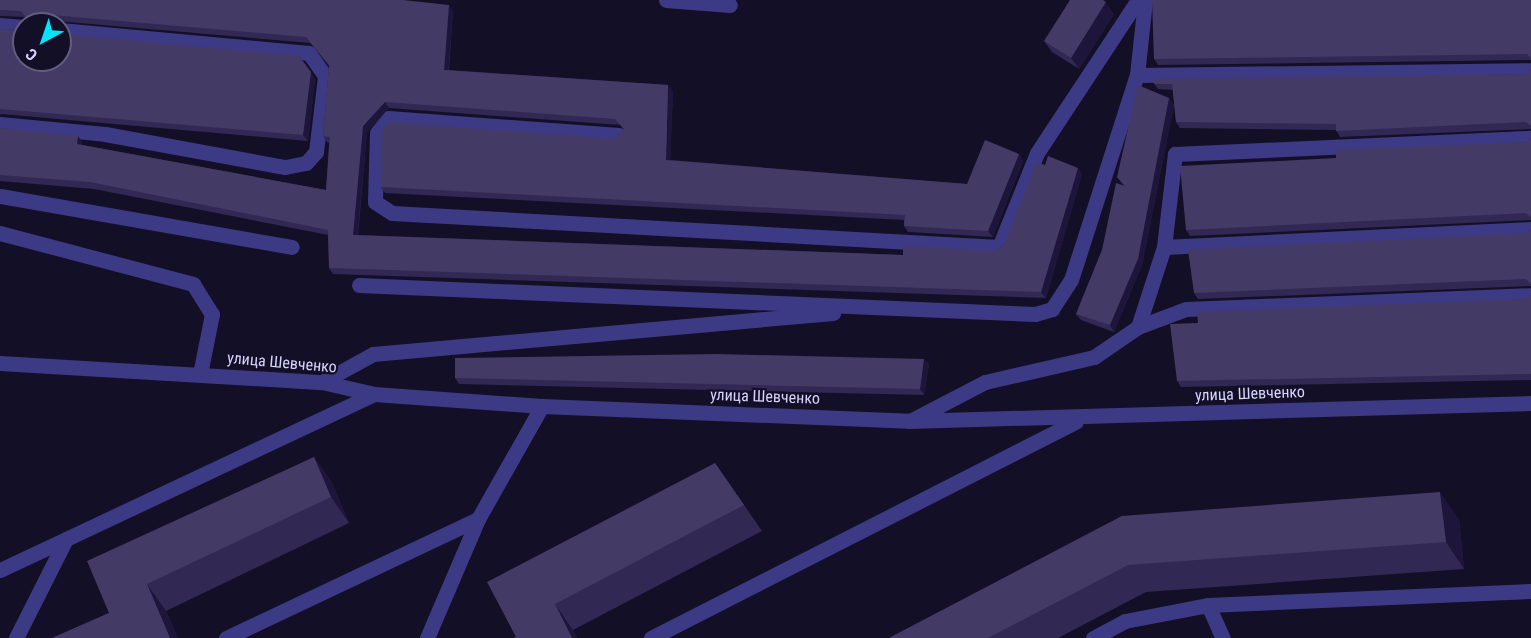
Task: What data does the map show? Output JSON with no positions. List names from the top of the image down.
{
  "streets": {
    "street": ["улица Шевченко"]
  },
  "north": "bottom left"
}
